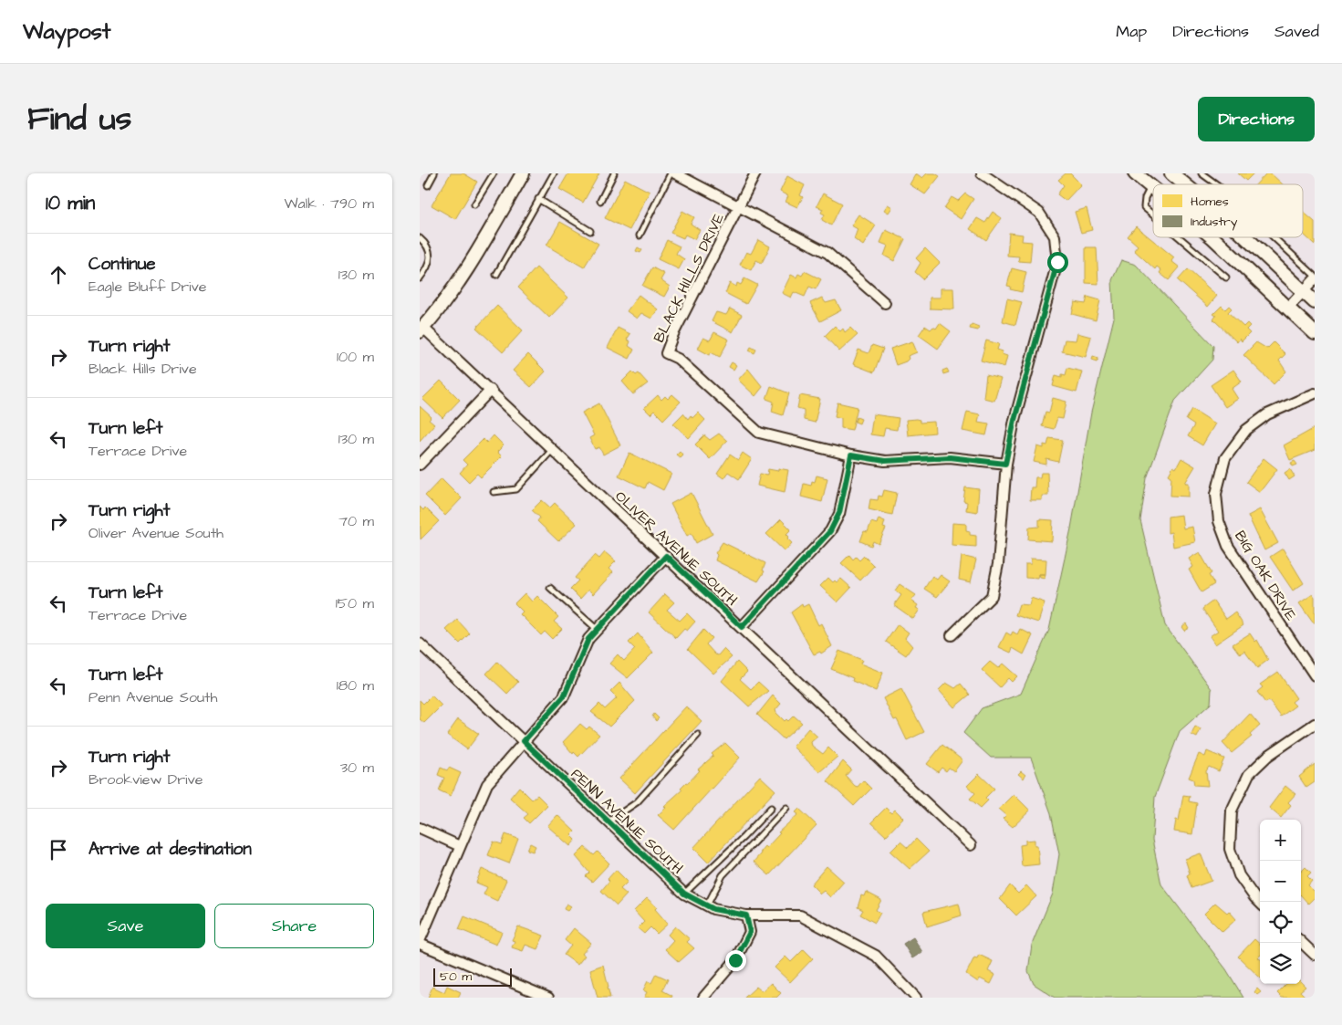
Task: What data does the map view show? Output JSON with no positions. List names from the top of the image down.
{
  "streets": {
    "street": [
      "BLACK HILLS DRIVE",
      "OLIVER AVENUE SOUTH",
      "BIG OAK DRIVE",
      "PENN AVENUE SOUTH"
    ]
  },
  "legend": ["Homes", "Industry"],
  "scale_bar": "50 m",
  "page": {
    "header": "Waypost",
    "nav": ["Map", "Directions", "Saved"],
    "title": "Find us",
    "buttons": [
      "Directions",
      ["Save", "Share"]
    ],
    "heading": ["10 min", "Walk · 790 m"],
    "list": [
      ["Continue", "Eagle Bluff Drive", "130 m"],
      ["Turn right", "Black Hills Drive", "100 m"],
      ["Turn left", "Terrace Drive", "130 m"],
      ["Turn right", "Oliver Avenue South", "70 m"],
      ["Turn left", "Terrace Drive", "150 m"],
      ["Turn left", "Penn Avenue South", "180 m"],
      ["Turn right", "Brookview Drive", "30 m"],
      "Arrive at destination"
    ],
    "map_buttons": ["+", "−"],
    "scale": "50 m"
  }
}
